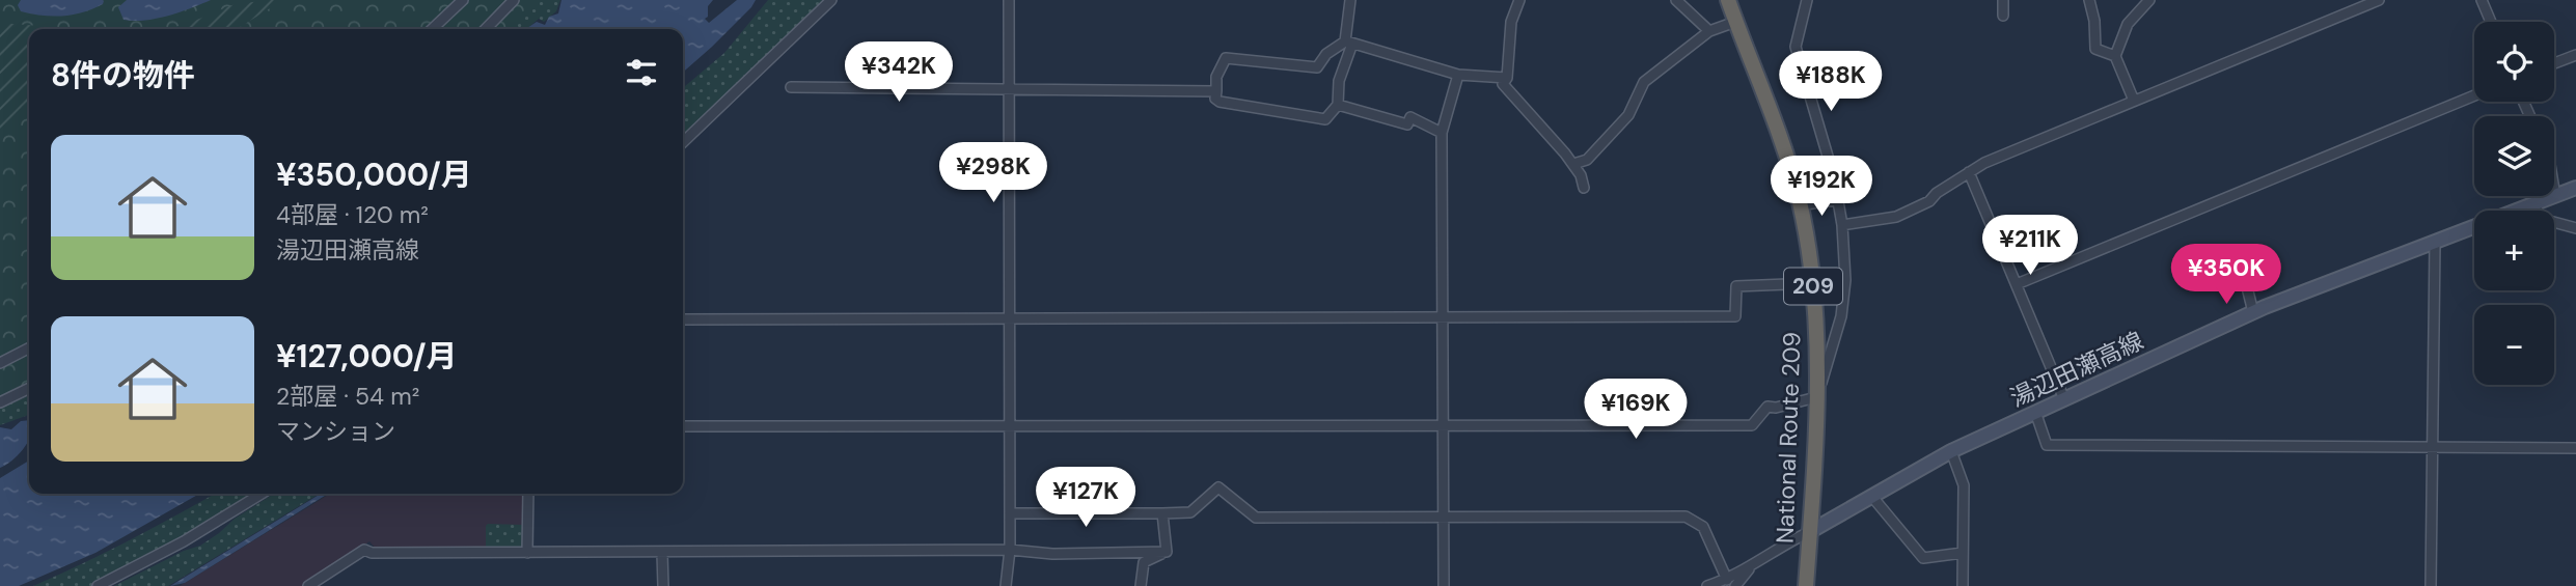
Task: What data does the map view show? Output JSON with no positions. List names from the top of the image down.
{
  "streets": {
    "highway": ["209", "National Route 209"],
    "main road": ["湯辺田瀬高線"]
  },
  "crossings": [
    ["湯辺田瀬高線", "National Route 209"]
  ],
  "page": {
    "map_buttons": ["+", "−"],
    "heading": "8件の物件",
    "price": [
      "¥342K",
      "¥188K",
      "¥298K",
      "¥192K",
      "¥211K",
      "¥350K",
      "¥169K",
      "¥127K"
    ],
    "list": [
      {
        "name": "¥350,000/月",
        "note": "4部屋 · 120 m² · 湯辺田瀬高線"
      },
      {
        "name": "¥127,000/月",
        "note": "2部屋 · 54 m² · マンション"
      }
    ]
  }
}
